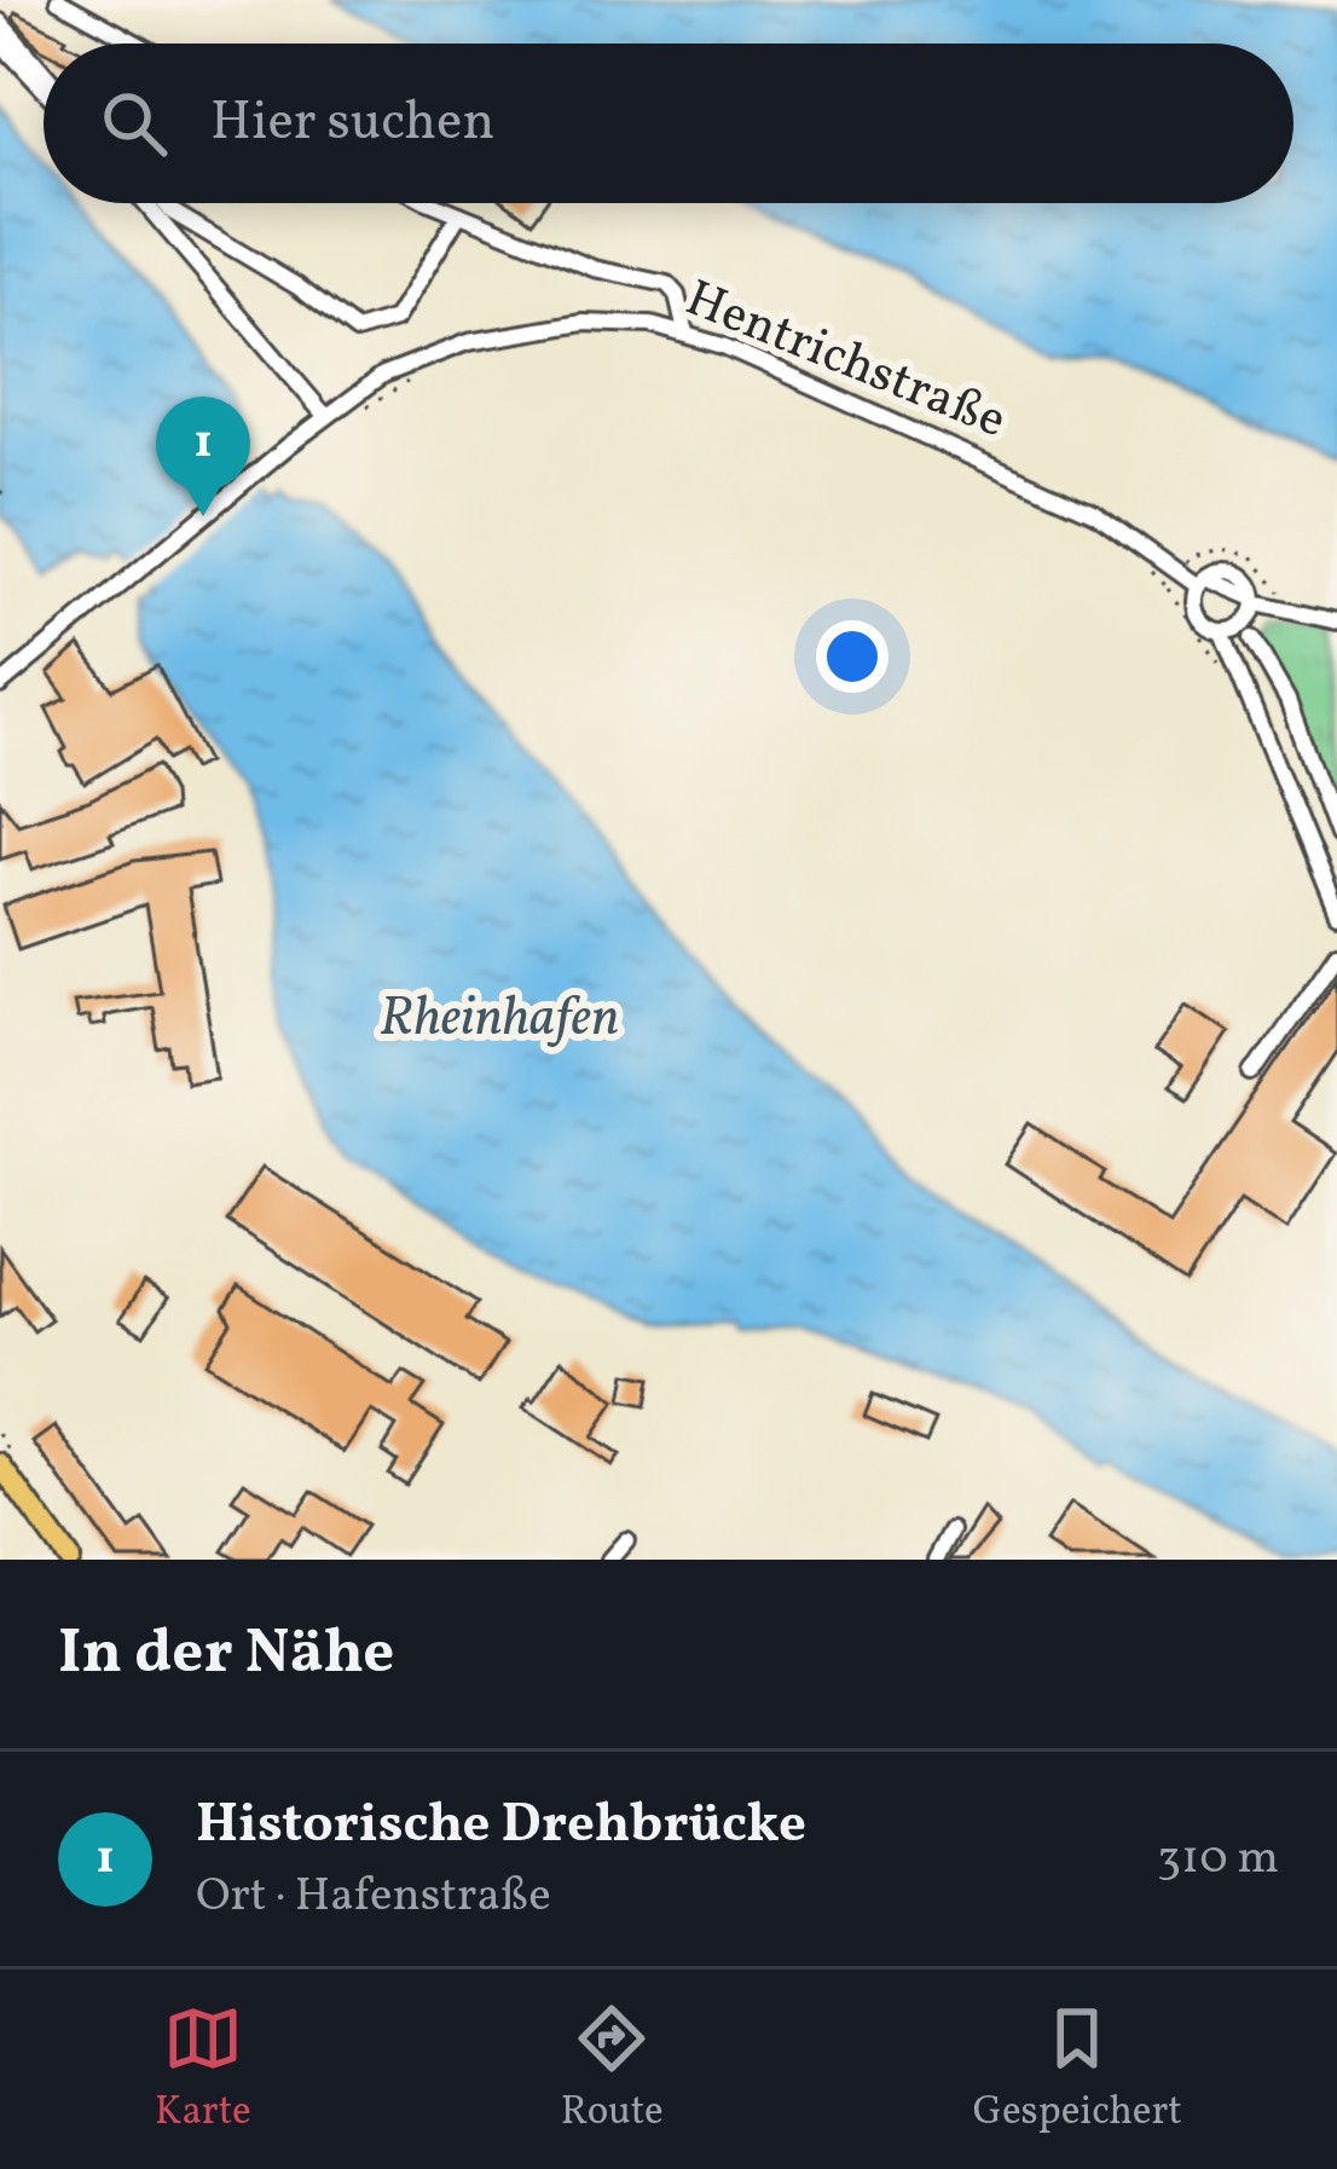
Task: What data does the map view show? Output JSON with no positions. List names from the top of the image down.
{
  "streets": {
    "street": ["Hentrichstraße"]
  },
  "water": ["Rheinhafen"],
  "page": {
    "search": "Hier suchen",
    "pins": "1",
    "heading": "In der Nähe",
    "list": [
      {
        "mark": "1",
        "name": "Historische Drehbrücke",
        "note": "Ort · Hafenstraße",
        "value": "310 m"
      }
    ],
    "nav": ["Karte", "Route", "Gespeichert"]
  }
}
